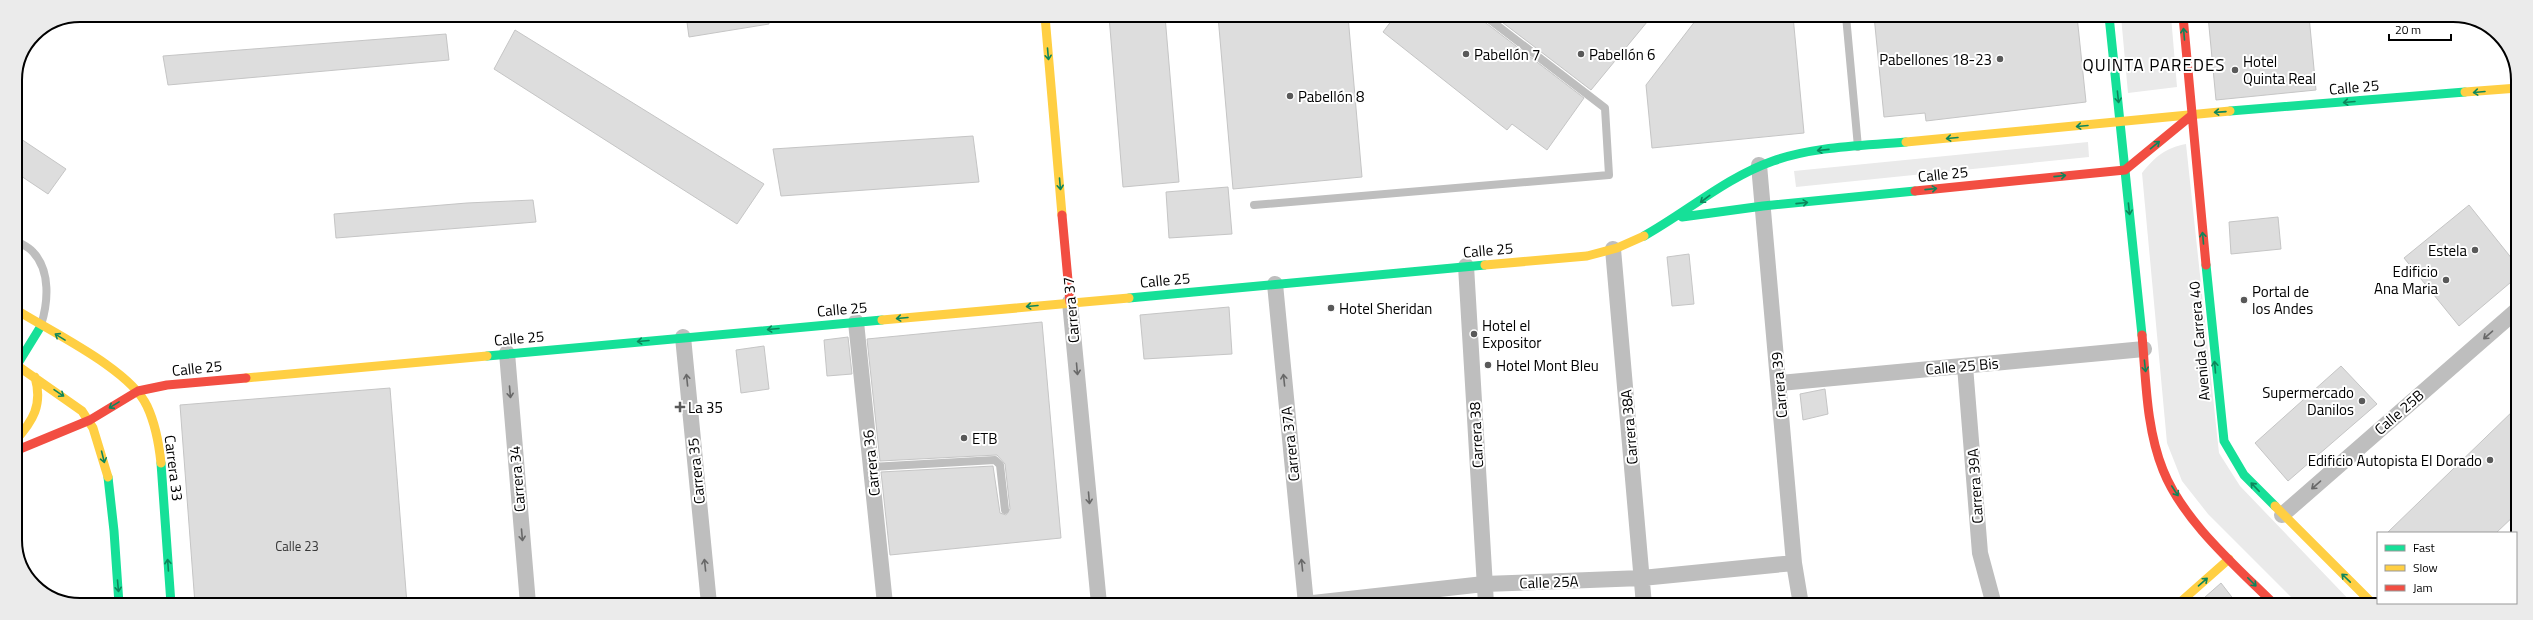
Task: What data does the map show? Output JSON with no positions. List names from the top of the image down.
{
  "streets": {
    "street": [
      "Calle 25",
      "Carrera 37",
      "Avenida Carrera 40",
      "Calle 25 Bis",
      "Carrera 39",
      "Calle 25B",
      "Carrera 38A",
      "Carrera 38",
      "Carrera 37A",
      "Carrera 36",
      "Carrera 33",
      "Carrera 35",
      "Carrera 34",
      "Carrera 39A",
      "Calle 25A"
    ]
  },
  "crossings": [
    ["Calle 25", "Carrera 37"],
    ["Calle 25", "Avenida Carrera 40"],
    ["Calle 25", "Carrera 39"],
    ["Calle 25", "Carrera 38A"],
    ["Calle 25", "Carrera 38"],
    ["Calle 25", "Carrera 37A"],
    ["Calle 25", "Carrera 36"],
    ["Calle 25", "Carrera 33"],
    ["Calle 25", "Carrera 35"],
    ["Calle 25", "Carrera 34"],
    ["Avenida Carrera 40", "Calle 25B"],
    ["Calle 25 Bis", "Carrera 39"],
    ["Calle 25 Bis", "Carrera 39A"],
    ["Carrera 39", "Calle 25A"],
    ["Carrera 38A", "Calle 25A"],
    ["Carrera 38", "Calle 25A"]
  ],
  "one_way": [
    "Carrera 37",
    "Calle 25B",
    "Carrera 37A",
    "Carrera 35",
    "Carrera 34"
  ],
  "districts": ["QUINTA PAREDES"],
  "places": {
    "other": [
      "Pabellón 7",
      "Pabellón 6",
      "Pabellones 18-23",
      "Hotel Quinta Real",
      "Pabellón 8",
      "Estela",
      "Edificio Ana Maria",
      "Portal de los Andes",
      "Hotel Sheridan",
      "Hotel el Expositor",
      "Hotel Mont Bleu",
      "Supermercado Danilos",
      "ETB",
      "Edificio Autopista El Dorado"
    ],
    "health": ["La 35"]
  },
  "house_numbers": ["Calle 23"],
  "legend": ["Fast", "Slow", "Jam"],
  "scale_bar": "20 m"
}
